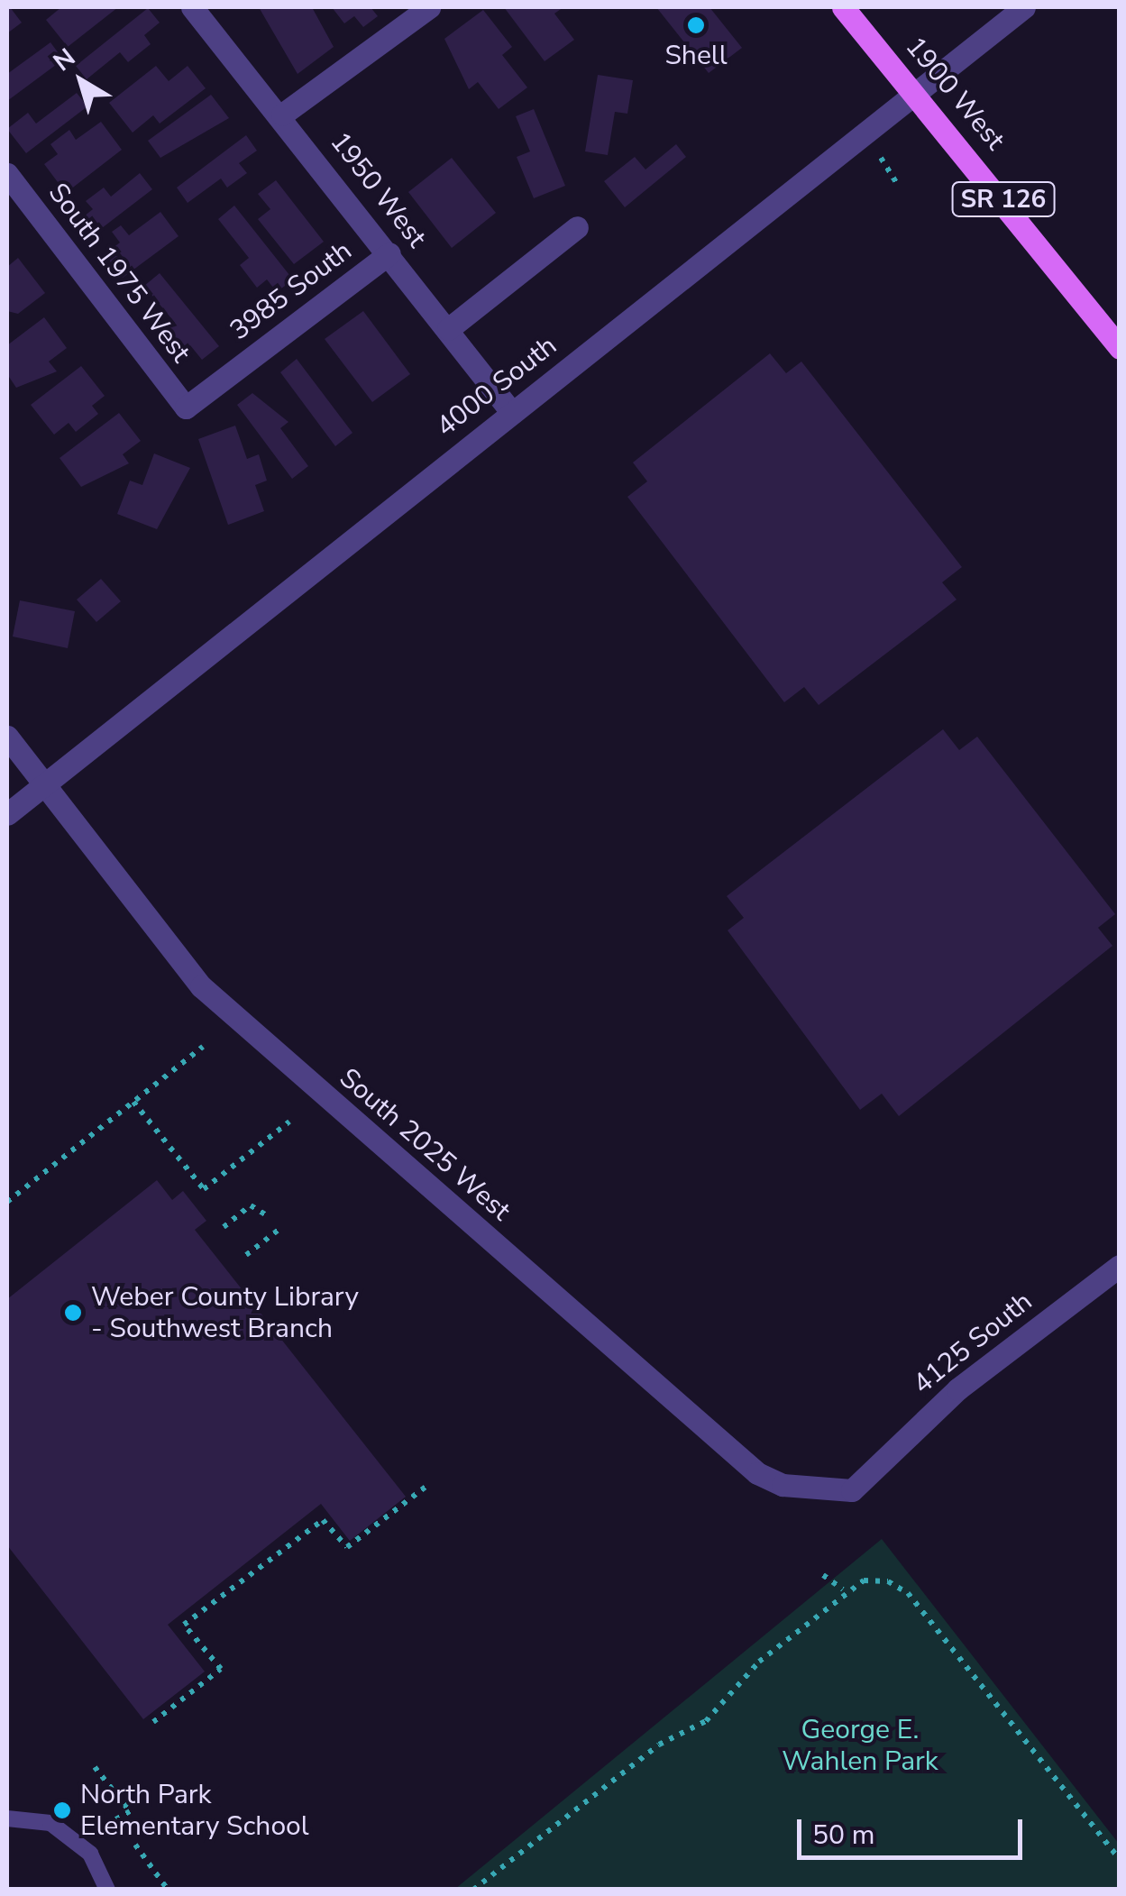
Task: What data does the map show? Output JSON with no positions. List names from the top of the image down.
{
  "streets": {
    "main road": ["1900 West", "SR 126"],
    "street": [
      "1950 West",
      "South 1975 West",
      "3985 South",
      "4000 South",
      "South 2025 West",
      "4125 South"
    ]
  },
  "crossings": [
    ["1900 West", "4000 South"],
    ["1950 West", "3985 South"],
    ["1950 West", "4000 South"],
    ["South 1975 West", "3985 South"],
    ["4000 South", "South 2025 West"],
    ["South 2025 West", "4125 South"]
  ],
  "parks": ["George E. Wahlen Park"],
  "places": ["Shell", "Weber County Library - Southwest Branch", "North Park Elementary School"],
  "scale_bar": "50 m",
  "north": "top left"
}
